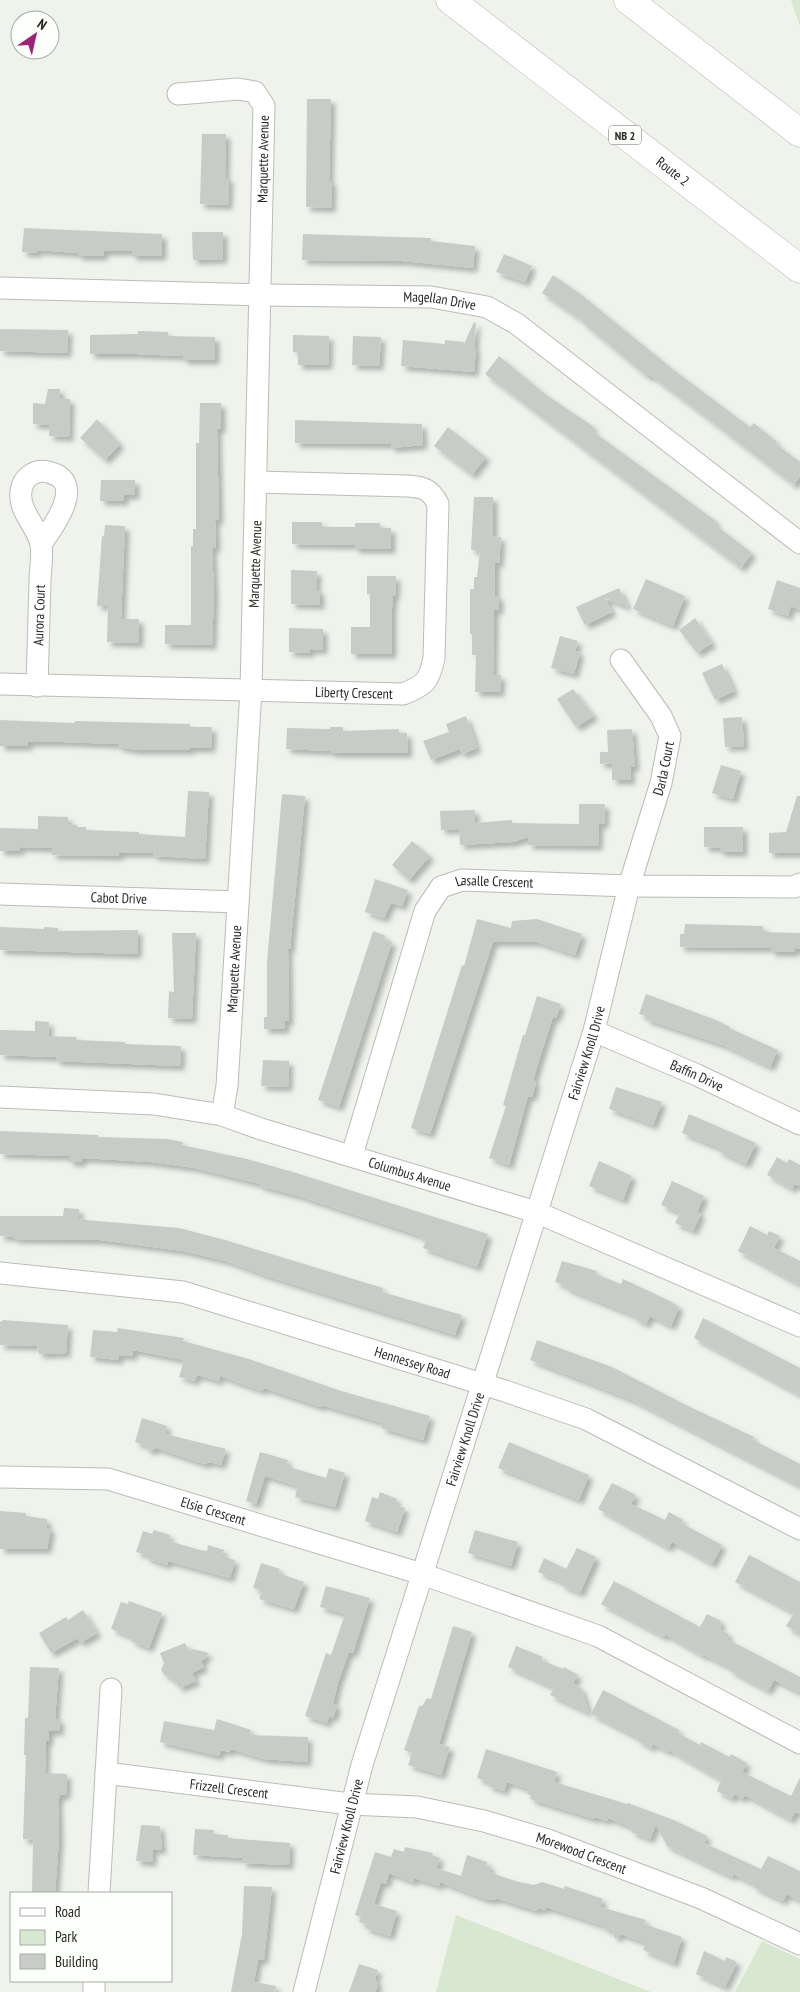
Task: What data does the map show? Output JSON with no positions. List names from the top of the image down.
{
  "streets": {
    "highway": ["NB 2", "Route 2"],
    "street": [
      "Marquette Avenue",
      "Magellan Drive",
      "Aurora Court",
      "Liberty Crescent",
      "Darla Court",
      "Lasalle Crescent",
      "Cabot Drive",
      "Fairview Knoll Drive",
      "Baffin Drive",
      "Columbus Avenue",
      "Hennessey Road",
      "Elsie Crescent",
      "Frizzell Crescent",
      "Morewood Crescent"
    ]
  },
  "crossings": [
    ["Marquette Avenue", "Magellan Drive"],
    ["Marquette Avenue", "Liberty Crescent"],
    ["Marquette Avenue", "Cabot Drive"],
    ["Marquette Avenue", "Columbus Avenue"],
    ["Aurora Court", "Liberty Crescent"],
    ["Darla Court", "Lasalle Crescent"],
    ["Darla Court", "Fairview Knoll Drive"],
    ["Lasalle Crescent", "Fairview Knoll Drive"],
    ["Lasalle Crescent", "Columbus Avenue"],
    ["Fairview Knoll Drive", "Baffin Drive"],
    ["Fairview Knoll Drive", "Columbus Avenue"],
    ["Fairview Knoll Drive", "Hennessey Road"],
    ["Fairview Knoll Drive", "Elsie Crescent"],
    ["Fairview Knoll Drive", "Frizzell Crescent"],
    ["Fairview Knoll Drive", "Morewood Crescent"],
    ["Frizzell Crescent", "Morewood Crescent"]
  ],
  "legend": ["Road", "Park", "Building"],
  "north": "top right"
}
